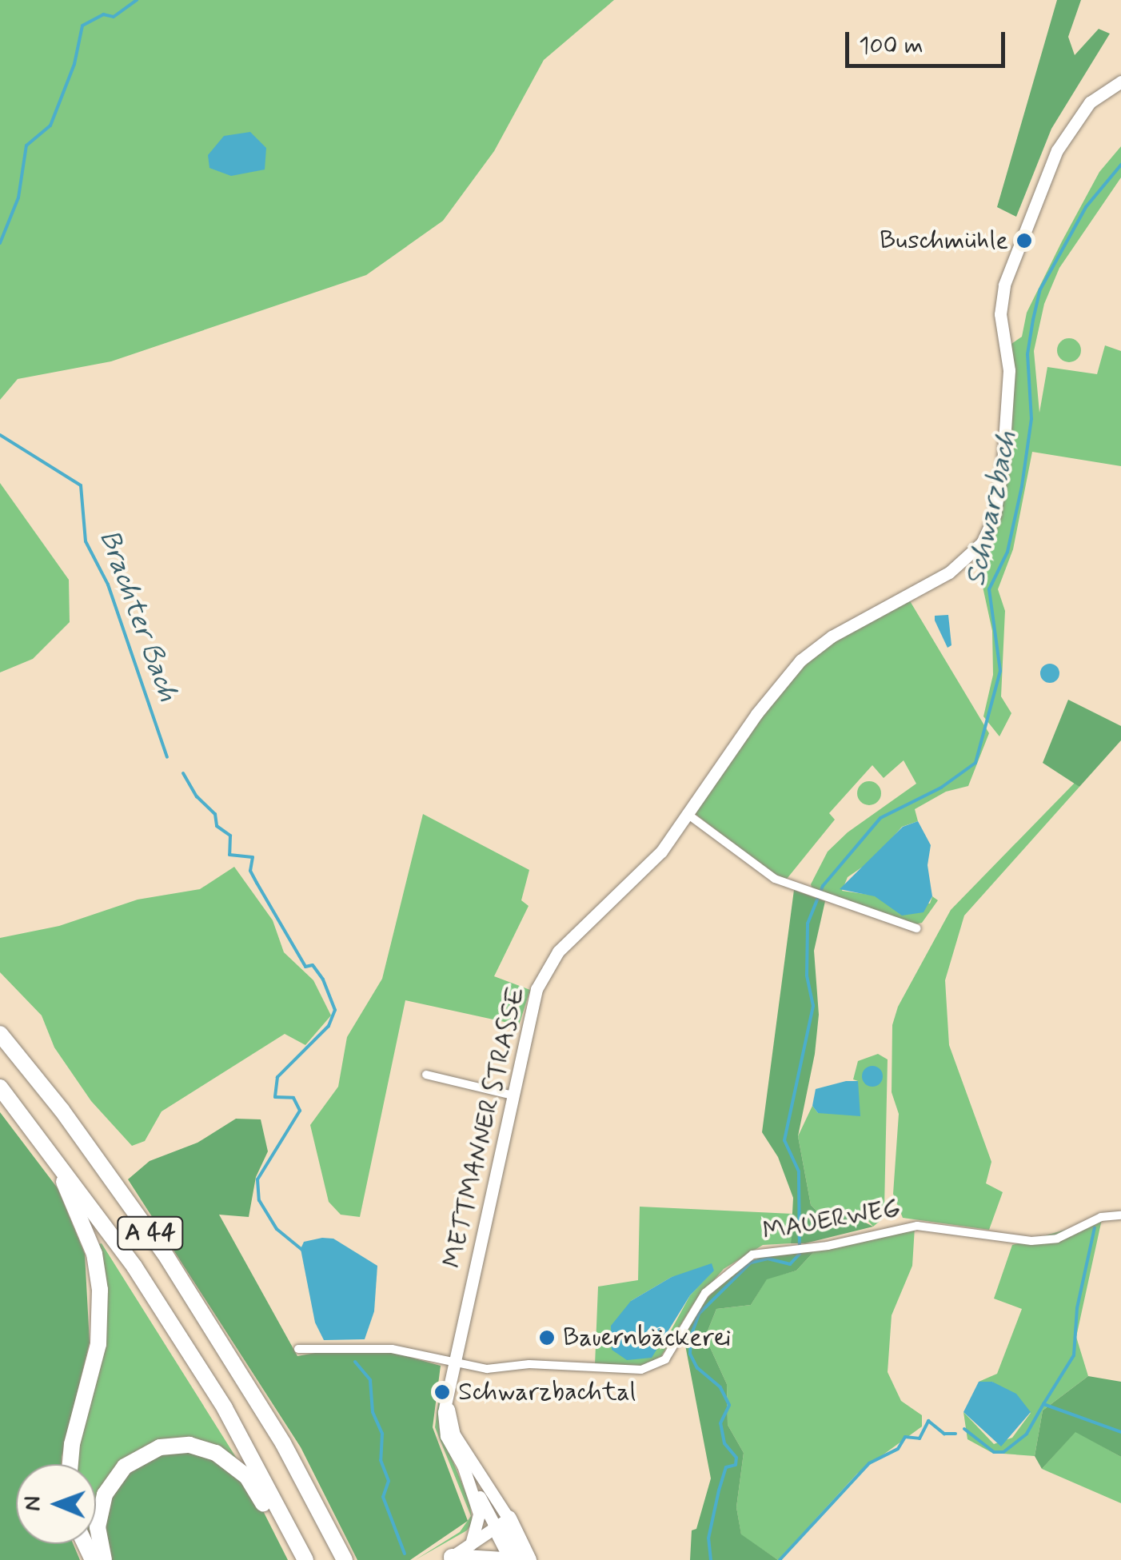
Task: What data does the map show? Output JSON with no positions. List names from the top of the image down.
{
  "streets": {
    "highway": ["A 44"],
    "main road": ["METTMANNER STRASSE"],
    "street": ["MAUERWEG"]
  },
  "crossings": [
    ["METTMANNER STRASSE", "MAUERWEG"]
  ],
  "water": ["Schwarzbach", "Brachter Bach"],
  "places": ["Buschmühle", "Bauernbäckerei", "Schwarzbachtal"],
  "scale_bar": "100 m",
  "north": "left"
}
